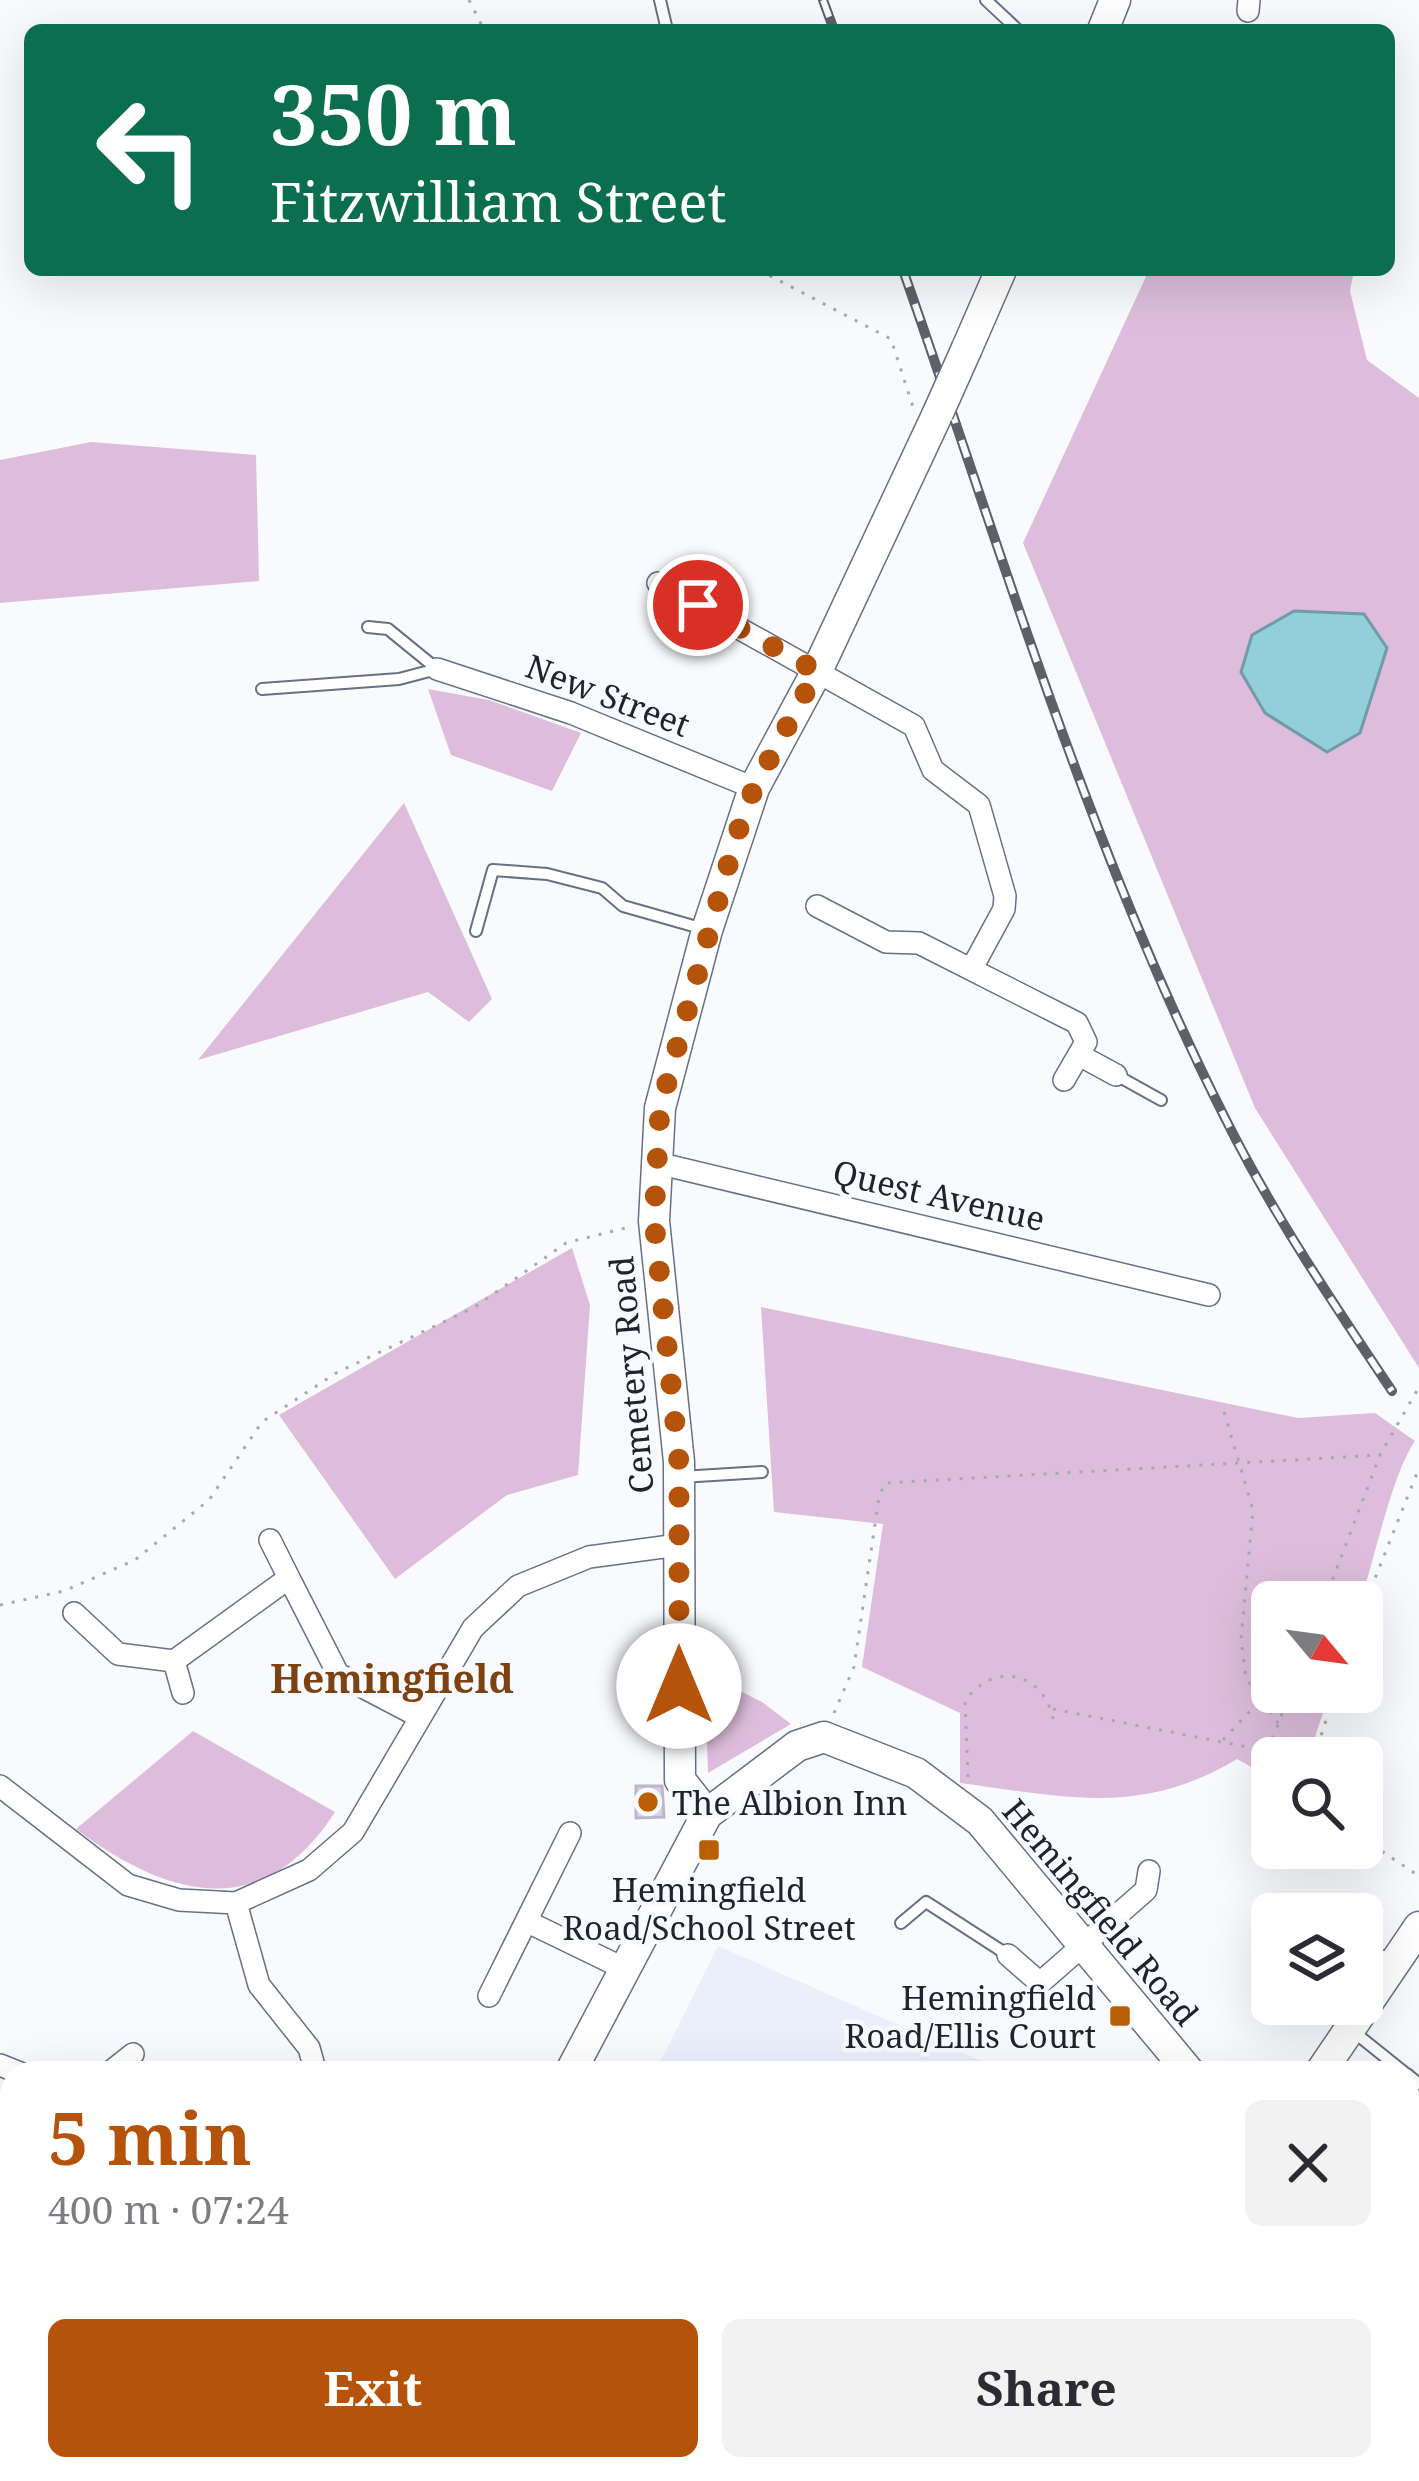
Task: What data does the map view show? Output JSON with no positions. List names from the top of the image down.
{
  "streets": {
    "street": [
      "New Street",
      "Quest Avenue",
      "Cemetery Road",
      "Hemingfield Road"
    ]
  },
  "crossings": [
    ["New Street", "Cemetery Road"],
    ["Quest Avenue", "Cemetery Road"]
  ],
  "districts": ["Hemingfield"],
  "places": {
    "other": ["The Albion Inn"],
    "transit": ["Hemingfield Road/School Street", "Hemingfield Road/Ellis Court"]
  },
  "north": "bottom right",
  "page": {
    "turn": ["350 m", "Fitzwilliam Street"],
    "heading": ["5 min", "400 m · 07:24"],
    "buttons": ["Exit", "Share"]
  }
}
